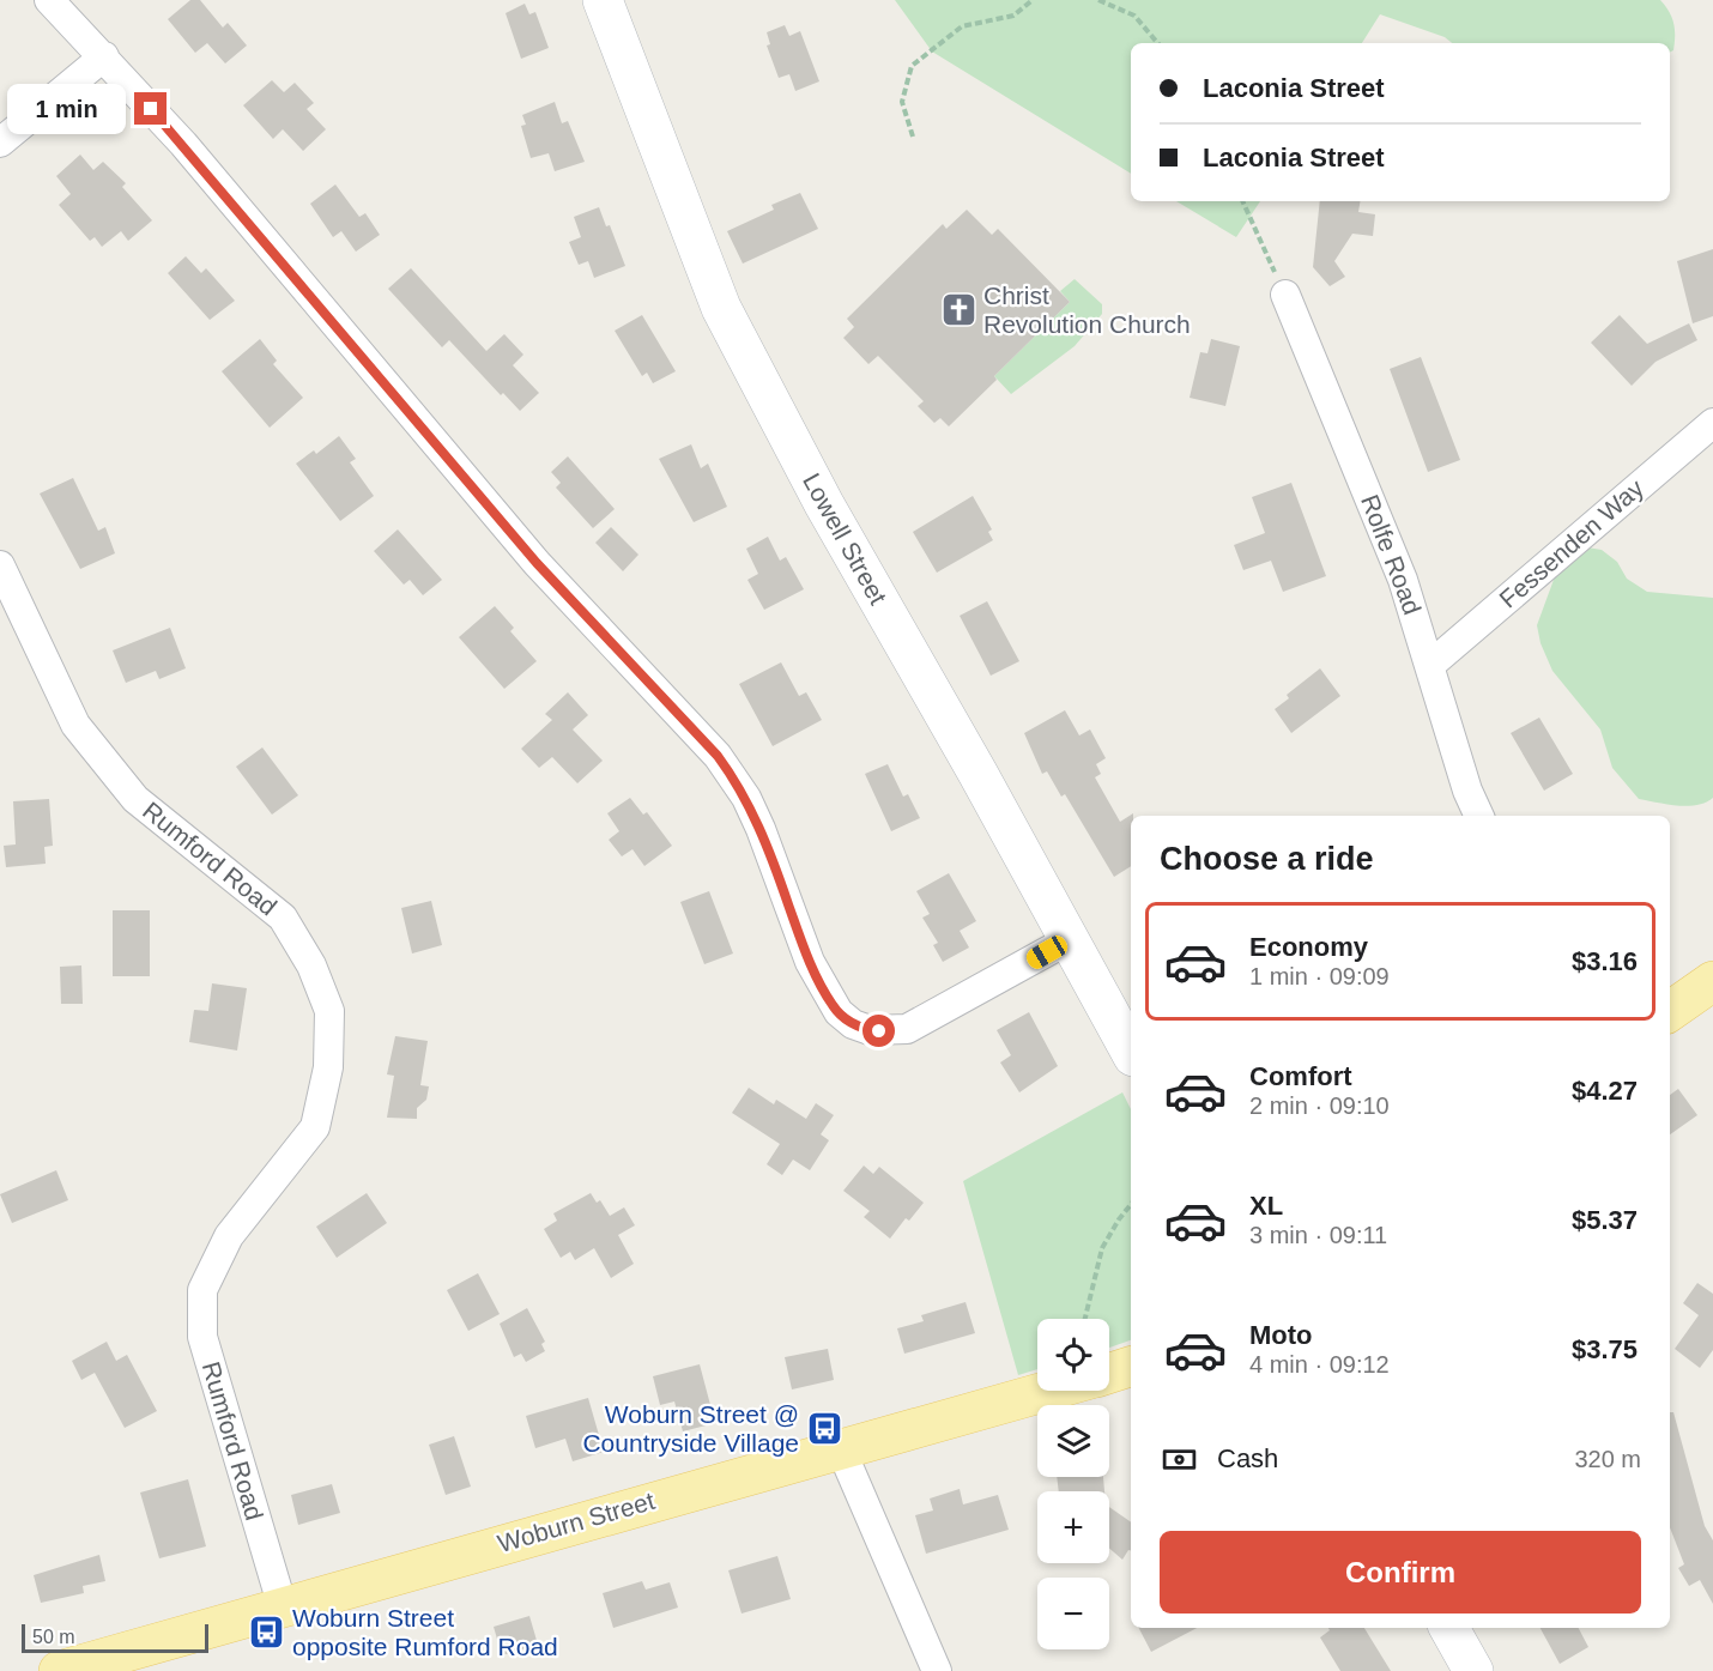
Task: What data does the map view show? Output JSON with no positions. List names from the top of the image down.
{
  "streets": {
    "main road": ["Lowell Street", "Woburn Street"],
    "street": ["Fessenden Way", "Rolfe Road", "Rumford Road"]
  },
  "crossings": [
    ["Fessenden Way", "Rolfe Road"],
    ["Rumford Road", "Woburn Street"]
  ],
  "places": {
    "church": ["Christ Revolution Church"],
    "bus stop": ["Woburn Street @ Countryside Village", "Woburn Street opposite Rumford Road"]
  },
  "scale_bar": "50 m",
  "page": {
    "banner": ["Laconia Street", "Laconia Street"],
    "bubble": "1 min",
    "heading": "Choose a ride",
    "list": [
      {
        "name": "Economy",
        "note": "1 min · 09:09",
        "value": "$3.16"
      },
      {
        "name": "Comfort",
        "note": "2 min · 09:10",
        "value": "$4.27"
      },
      {
        "name": "XL",
        "note": "3 min · 09:11",
        "value": "$5.37"
      },
      {
        "name": "Moto",
        "note": "4 min · 09:12",
        "value": "$3.75"
      }
    ],
    "map_buttons": ["+", "−"],
    "pay": ["Cash", "320 m"],
    "buttons": "Confirm",
    "scale": "50 m"
  }
}
